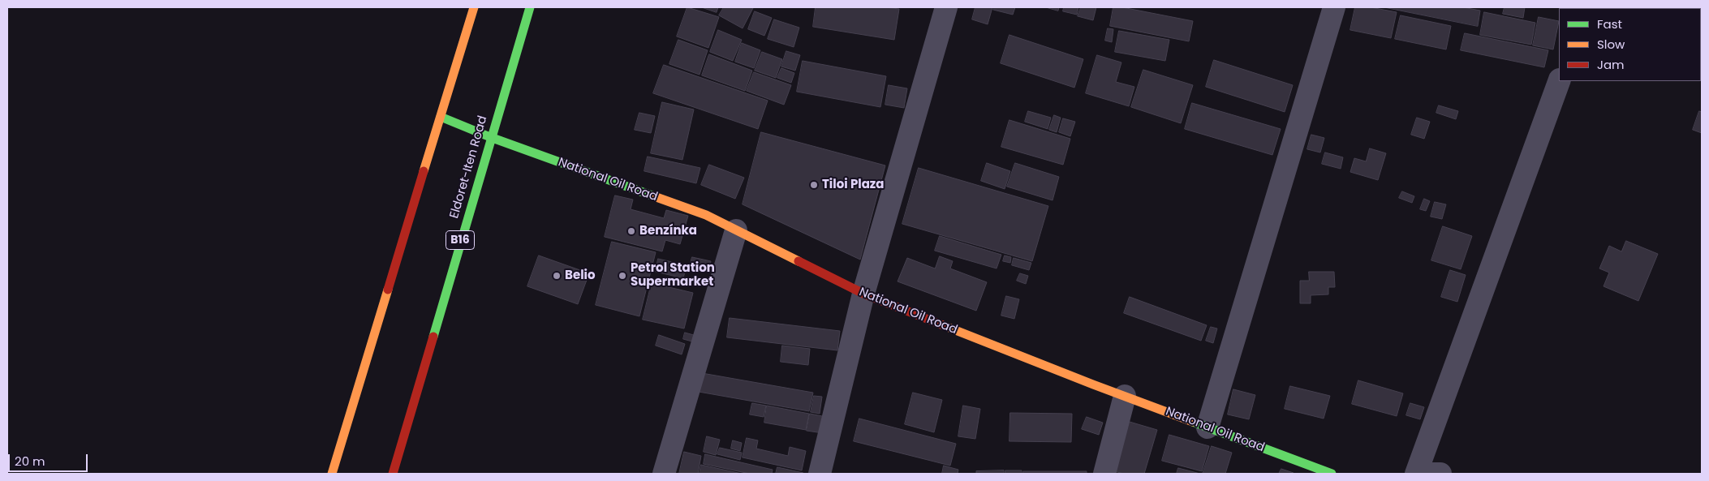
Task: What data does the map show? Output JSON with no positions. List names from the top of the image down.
{
  "streets": {
    "street": ["Eldoret-Iten Road", "National Oil Road", "B16"]
  },
  "crossings": [
    ["Eldoret-Iten Road", "National Oil Road"]
  ],
  "places": [
    "Tiloi Plaza",
    "Benzínka",
    "Belio",
    "Petrol Station Supermarket"
  ],
  "legend": ["Fast", "Slow", "Jam"],
  "scale_bar": "20 m"
}
